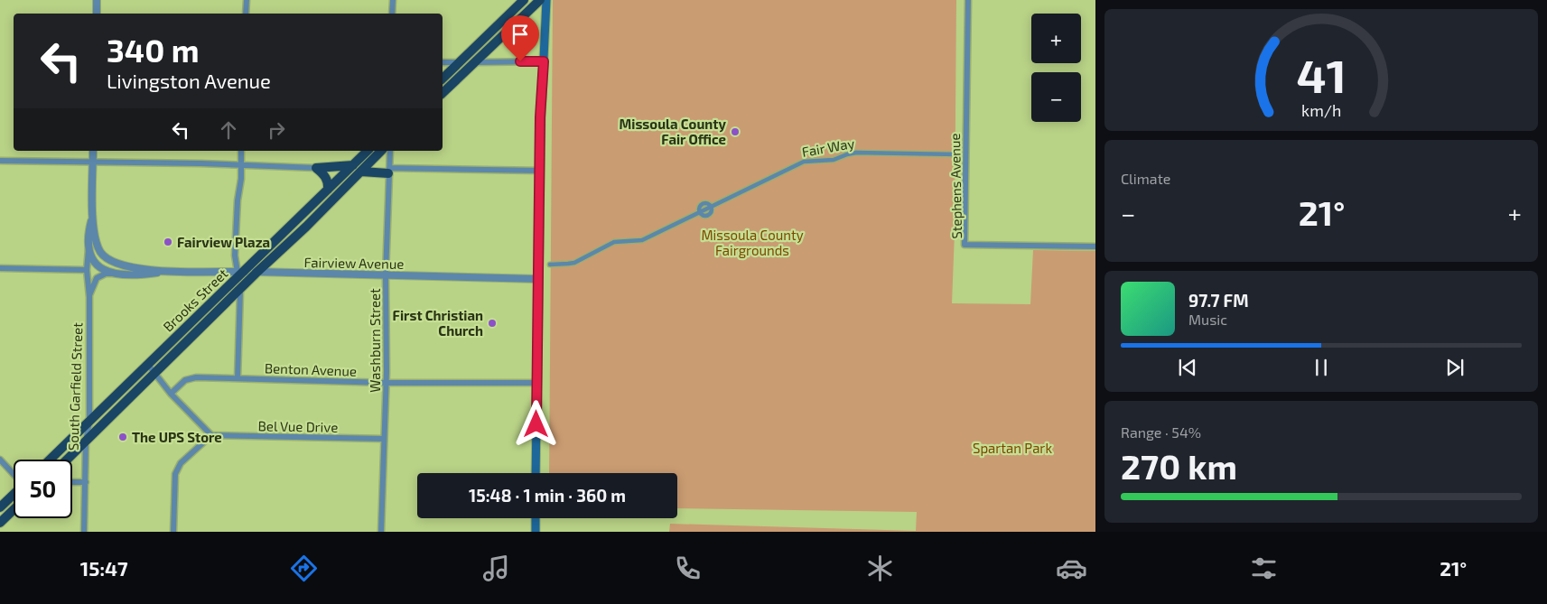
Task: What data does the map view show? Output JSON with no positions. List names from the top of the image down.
{
  "streets": {
    "highway": ["Brooks Street"],
    "street": [
      "Fair Way",
      "Stephens Avenue",
      "Fairview Avenue",
      "Washburn Street",
      "Benton Avenue",
      "South Garfield Street",
      "Bel Vue Drive"
    ]
  },
  "crossings": [
    ["Fairview Avenue", "Brooks Street"],
    ["Fairview Avenue", "Washburn Street"],
    ["Brooks Street", "South Garfield Street"],
    ["Washburn Street", "Benton Avenue"],
    ["Washburn Street", "Bel Vue Drive"]
  ],
  "parks": ["Missoula County Fairgrounds", "Spartan Park"],
  "places": [
    "Missoula County Fair Office",
    "Fairview Plaza",
    "First Christian Church",
    "The UPS Store"
  ],
  "page": {
    "map_buttons": ["+", "−"],
    "turn": ["340 m", "Livingston Avenue"],
    "tile": [
      "Climate",
      ["Range · 54%", "270 km"]
    ],
    "heat": ["−", "21°", "+"],
    "song": ["97.7 FM", "Music"],
    "limit": "50",
    "trip": "15:48 · 1 min · 360 m",
    "tabs": ["15:47", "21°"],
    "gauge": ["41", "km/h"]
  }
}
